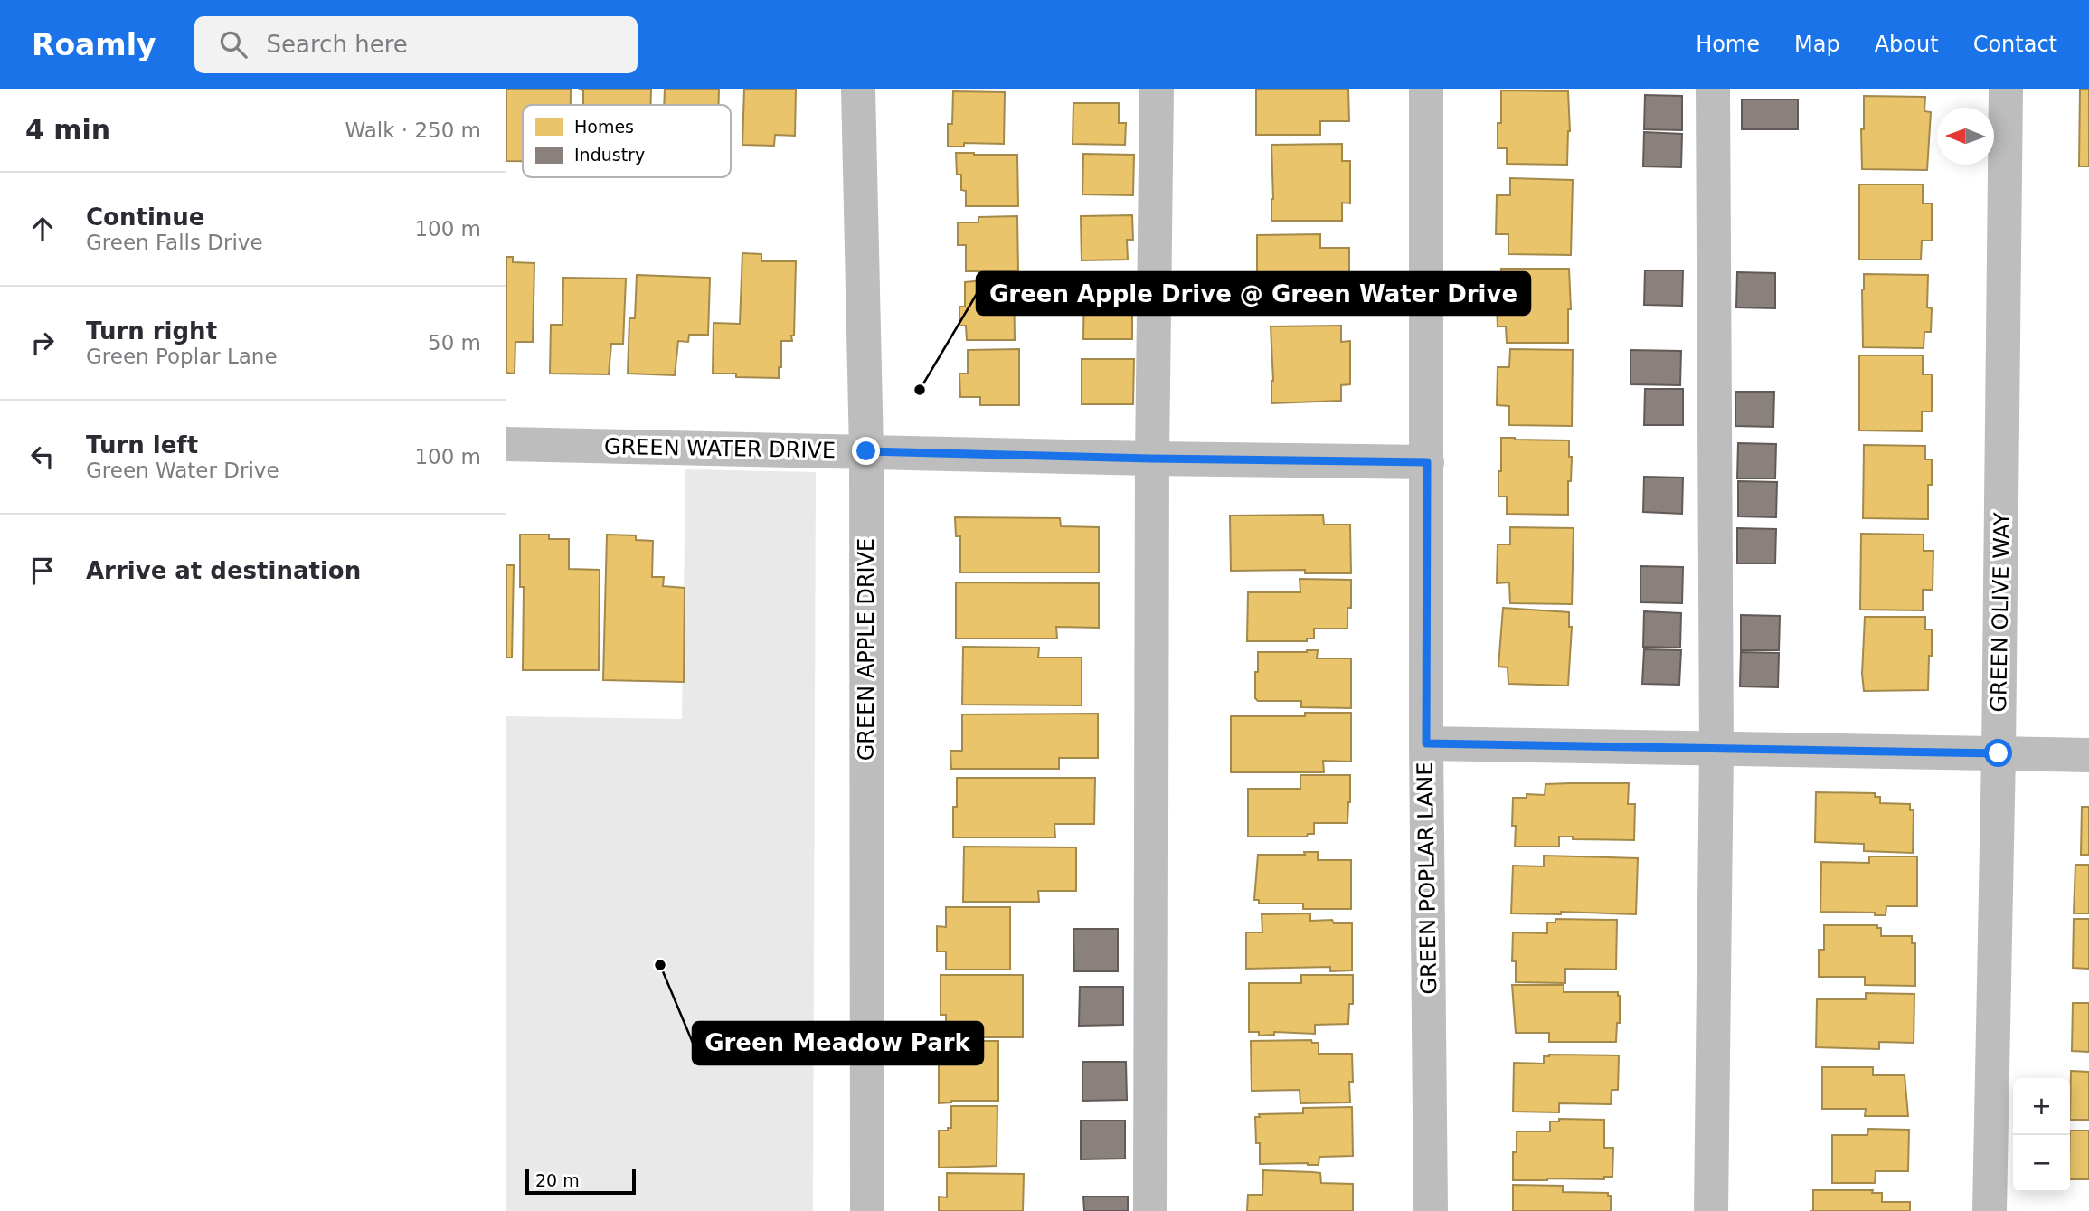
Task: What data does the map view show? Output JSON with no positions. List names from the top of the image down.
{
  "streets": {
    "street": [
      "GREEN WATER DRIVE",
      "GREEN OLIVE WAY",
      "GREEN APPLE DRIVE",
      "GREEN POPLAR LANE"
    ]
  },
  "crossings": [
    ["GREEN WATER DRIVE", "GREEN APPLE DRIVE"],
    ["GREEN WATER DRIVE", "GREEN POPLAR LANE"]
  ],
  "places": ["Green Apple Drive @ Green Water Drive", "Green Meadow Park"],
  "legend": ["Homes", "Industry"],
  "scale_bar": "20 m",
  "north": "left",
  "page": {
    "header": "Roamly",
    "search": "Search here",
    "nav": [
      "Home",
      "Map",
      "About",
      "Contact"
    ],
    "heading": ["4 min", "Walk · 250 m"],
    "list": [
      ["Continue", "Green Falls Drive", "100 m"],
      ["Turn right", "Green Poplar Lane", "50 m"],
      ["Turn left", "Green Water Drive", "100 m"],
      "Arrive at destination"
    ],
    "map_buttons": ["+", "−"],
    "scale": "20 m"
  }
}
